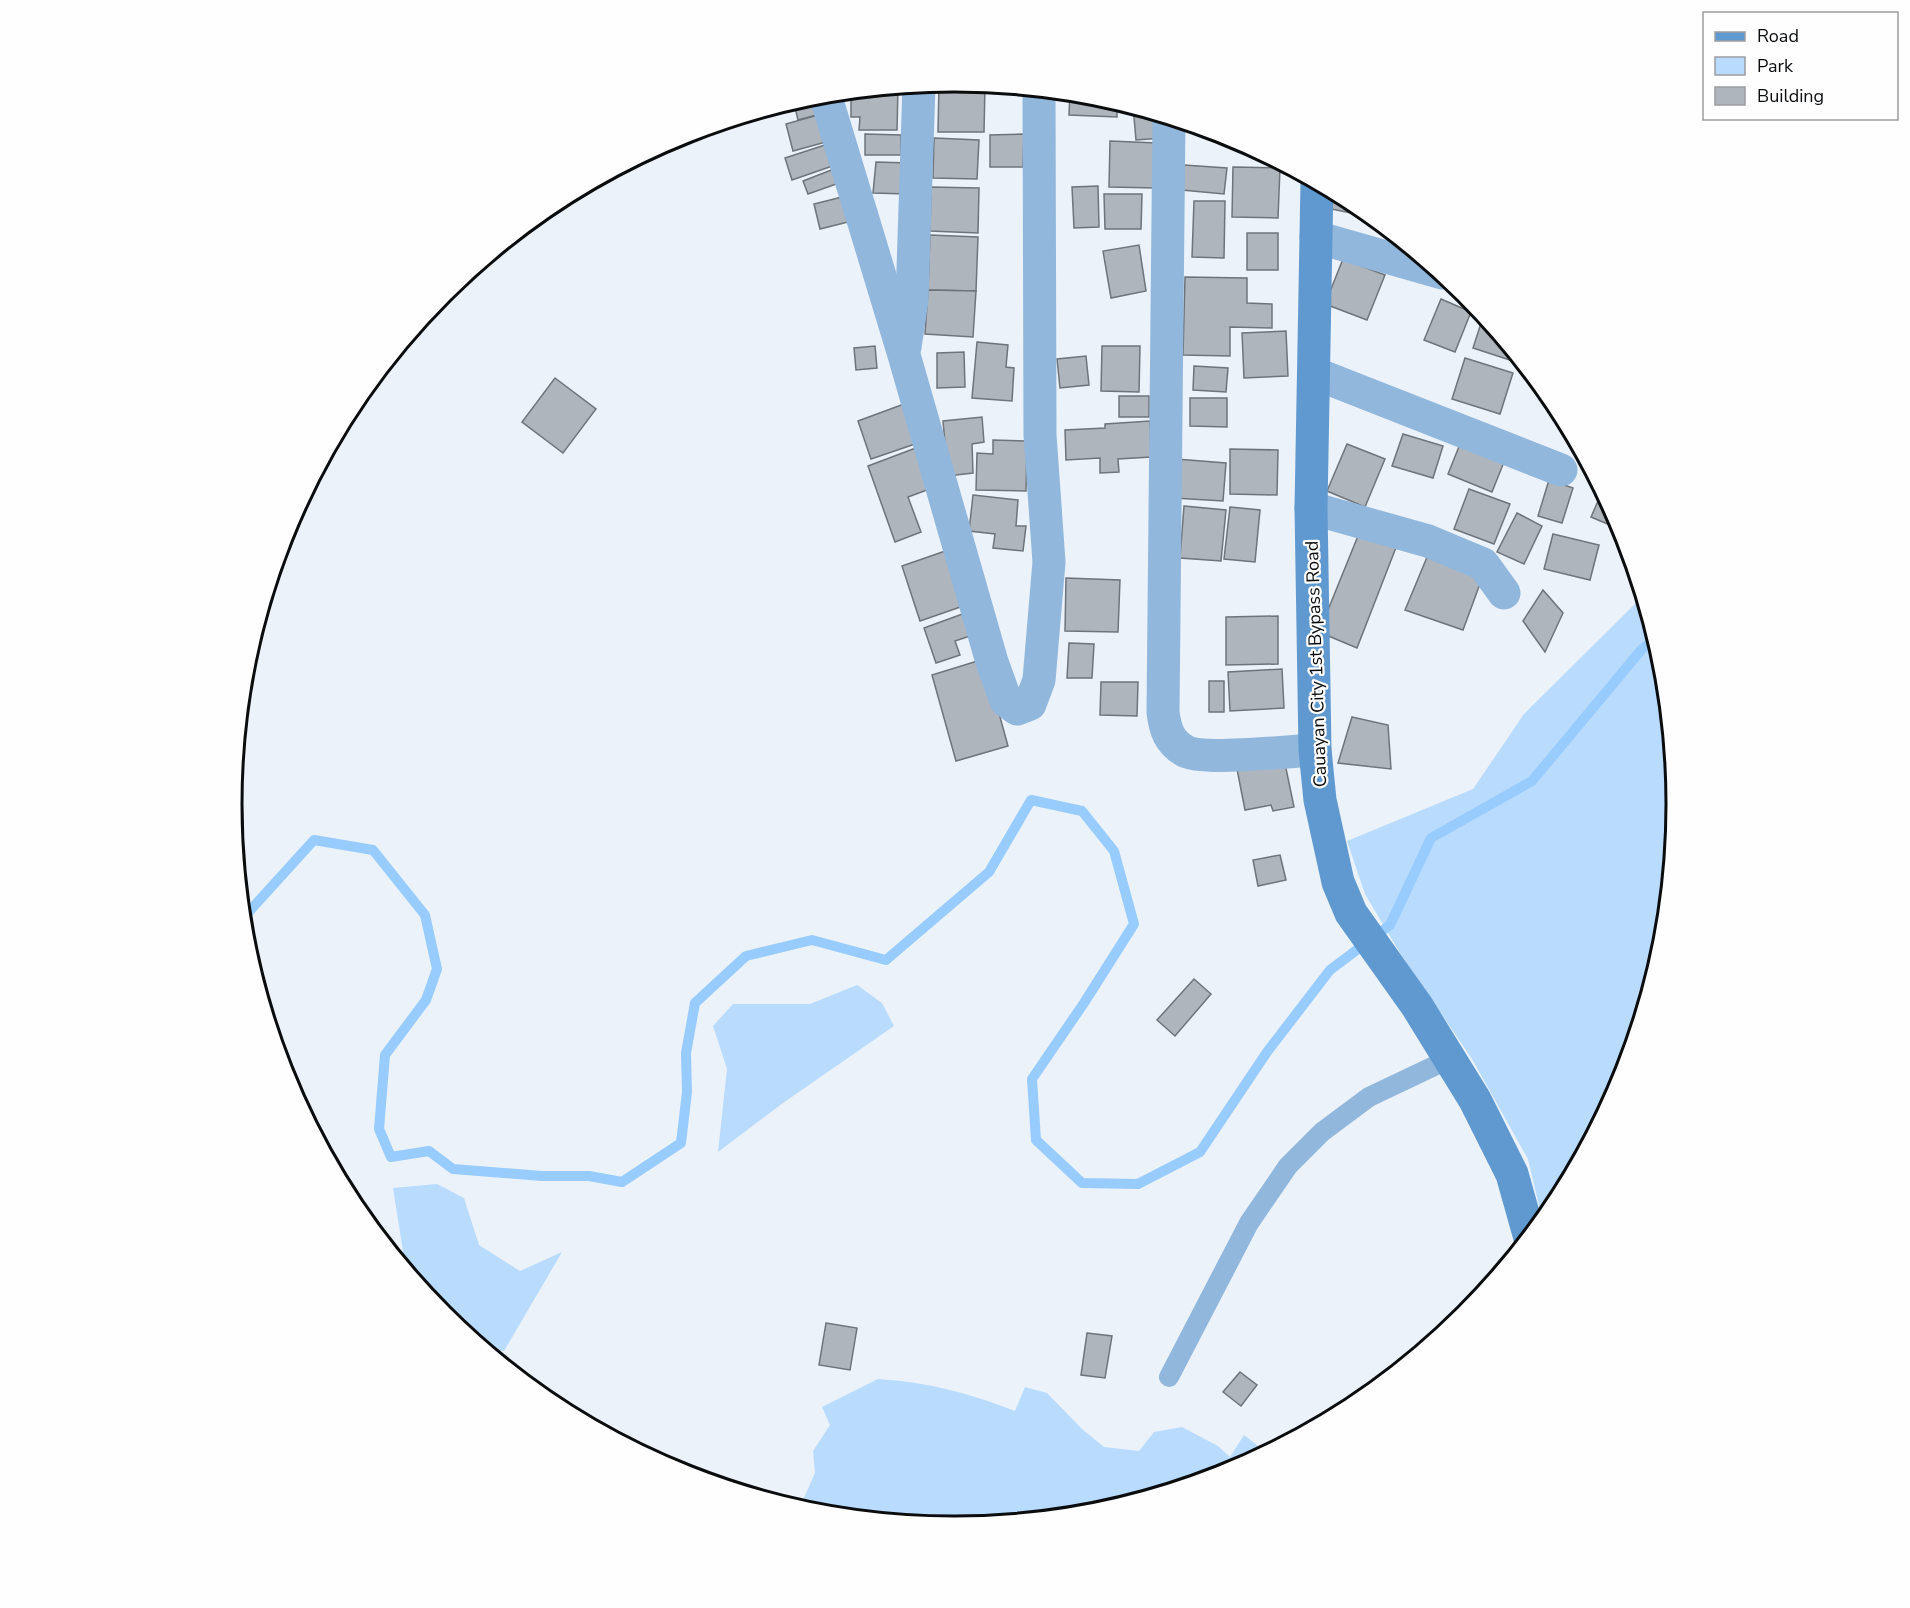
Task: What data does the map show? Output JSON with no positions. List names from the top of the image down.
{
  "streets": {
    "main road": ["Cauayan City 1st Bypass Road"]
  },
  "legend": ["Road", "Park", "Building"]
}
